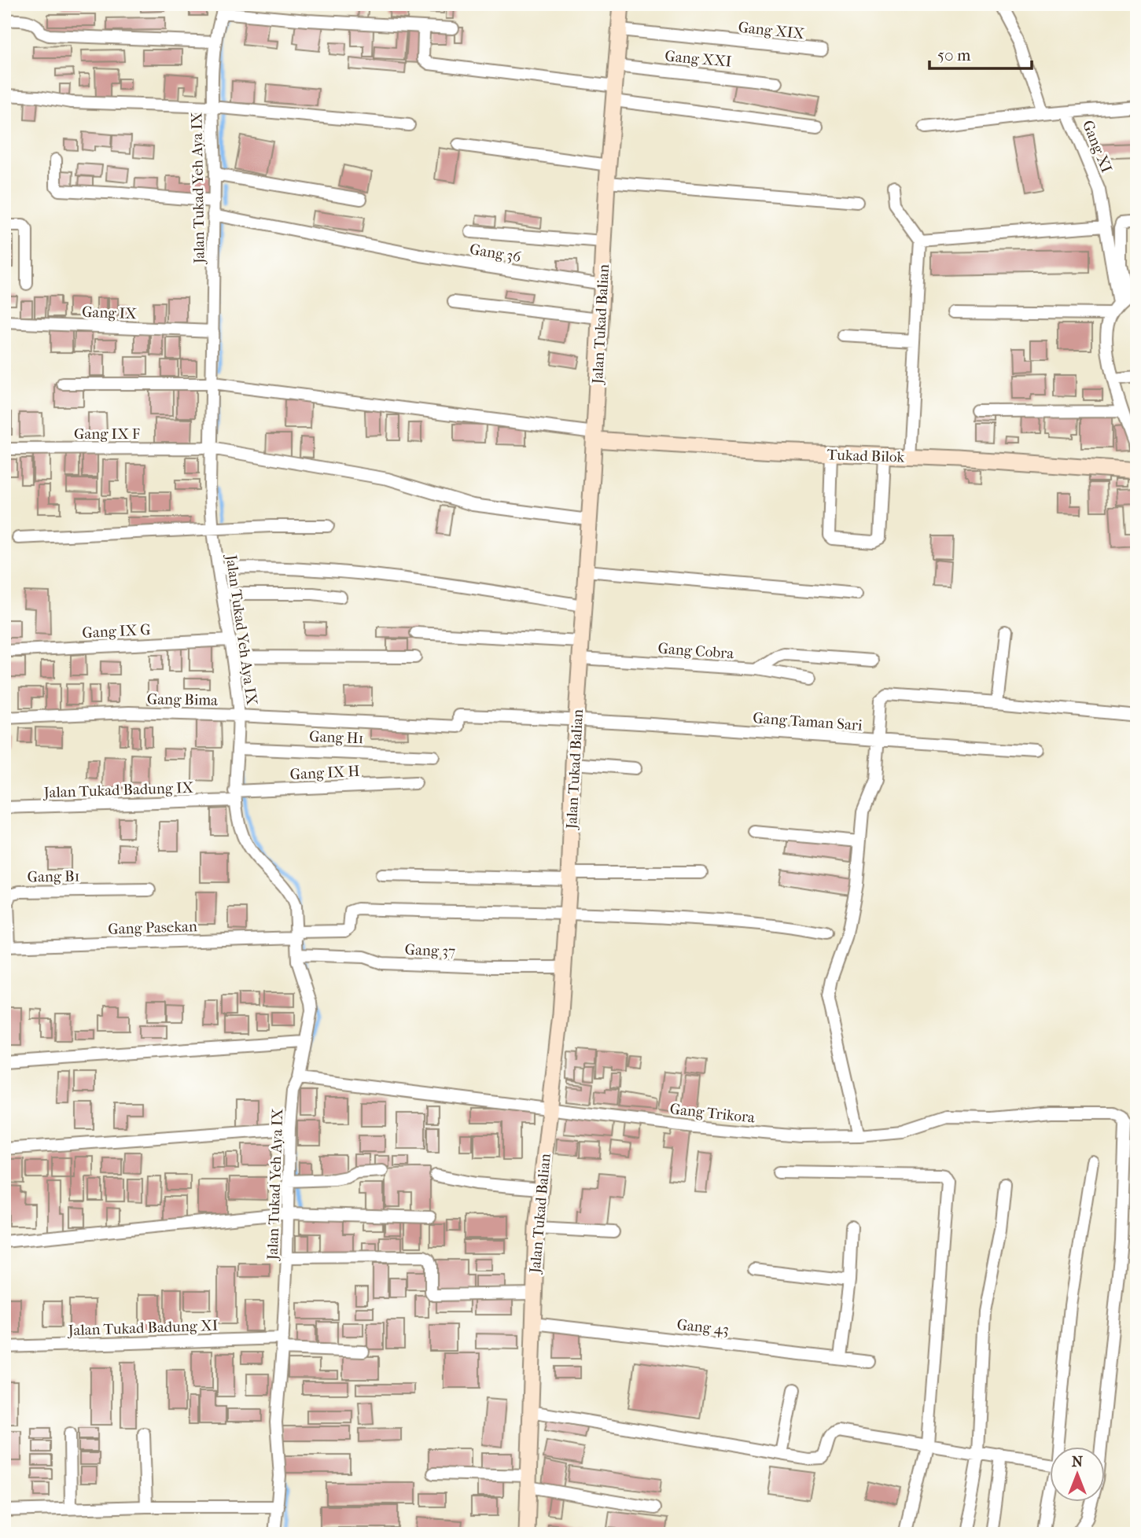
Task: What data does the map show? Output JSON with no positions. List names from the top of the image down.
{
  "streets": {
    "street": [
      "Gang XIX",
      "Gang XXI",
      "Gang XI",
      "Jalan Tukad Yeh Aya IX",
      "Gang 36",
      "Gang IX",
      "Jalan Tukad Balian",
      "Gang IX F",
      "Tukad Bilok",
      "Gang IX G",
      "Gang Cobra",
      "Gang Bima",
      "Gang Taman Sari",
      "Gang H1",
      "Gang IX H",
      "Jalan Tukad Badung IX",
      "Gang B1",
      "Gang Pasekan",
      "Gang 37",
      "Gang Trikora",
      "Gang 43",
      "Jalan Tukad Badung XI"
    ]
  },
  "crossings": [
    ["Gang XIX", "Jalan Tukad Balian"],
    ["Gang XXI", "Jalan Tukad Balian"],
    ["Jalan Tukad Yeh Aya IX", "Gang 36"],
    ["Jalan Tukad Yeh Aya IX", "Gang IX"],
    ["Jalan Tukad Yeh Aya IX", "Gang IX F"],
    ["Jalan Tukad Yeh Aya IX", "Gang IX G"],
    ["Jalan Tukad Yeh Aya IX", "Gang Bima"],
    ["Jalan Tukad Yeh Aya IX", "Gang H1"],
    ["Jalan Tukad Yeh Aya IX", "Gang IX H"],
    ["Jalan Tukad Yeh Aya IX", "Jalan Tukad Badung IX"],
    ["Jalan Tukad Yeh Aya IX", "Gang Pasekan"],
    ["Jalan Tukad Yeh Aya IX", "Gang 37"],
    ["Jalan Tukad Yeh Aya IX", "Gang Trikora"],
    ["Jalan Tukad Yeh Aya IX", "Jalan Tukad Badung XI"],
    ["Gang 36", "Jalan Tukad Balian"],
    ["Jalan Tukad Balian", "Gang IX F"],
    ["Jalan Tukad Balian", "Tukad Bilok"],
    ["Jalan Tukad Balian", "Gang Cobra"],
    ["Jalan Tukad Balian", "Gang Taman Sari"],
    ["Jalan Tukad Balian", "Gang Pasekan"],
    ["Jalan Tukad Balian", "Gang 37"],
    ["Jalan Tukad Balian", "Gang Trikora"],
    ["Jalan Tukad Balian", "Gang 43"],
    ["Gang Bima", "Gang Taman Sari"],
    ["Gang IX H", "Jalan Tukad Badung IX"],
    ["Gang B1", "Gang Pasekan"]
  ],
  "scale_bar": "50 m",
  "north": "top"
}
